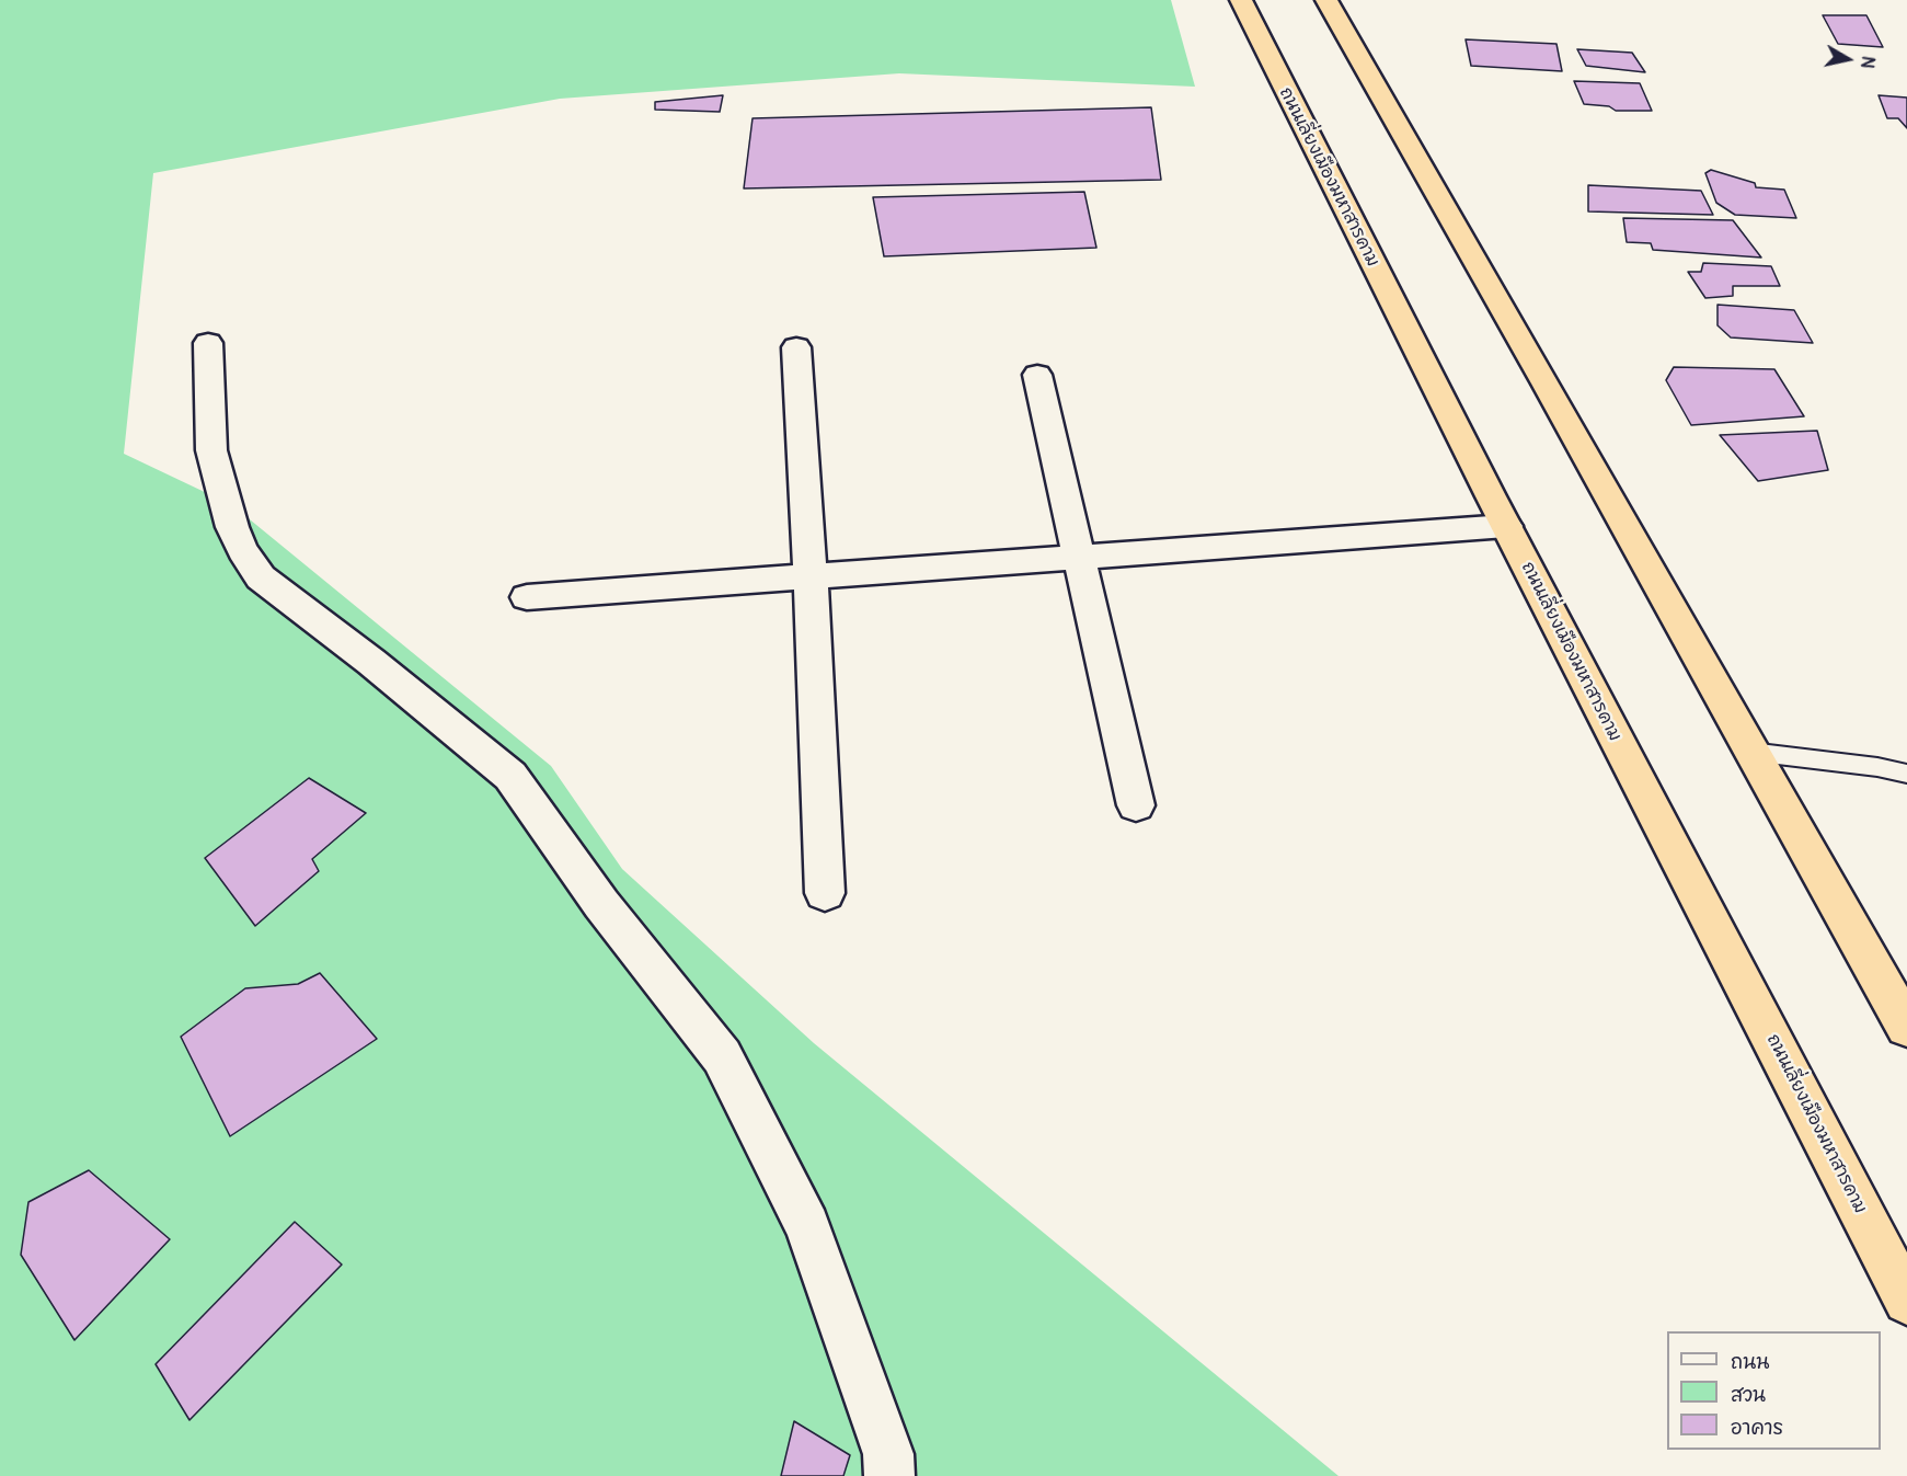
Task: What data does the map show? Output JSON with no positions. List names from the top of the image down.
{
  "streets": {
    "highway": ["ถนนเลี่ยงเมืองมหาสารคาม"]
  },
  "legend": ["ถนน", "สวน", "อาคาร"],
  "north": "right"
}
